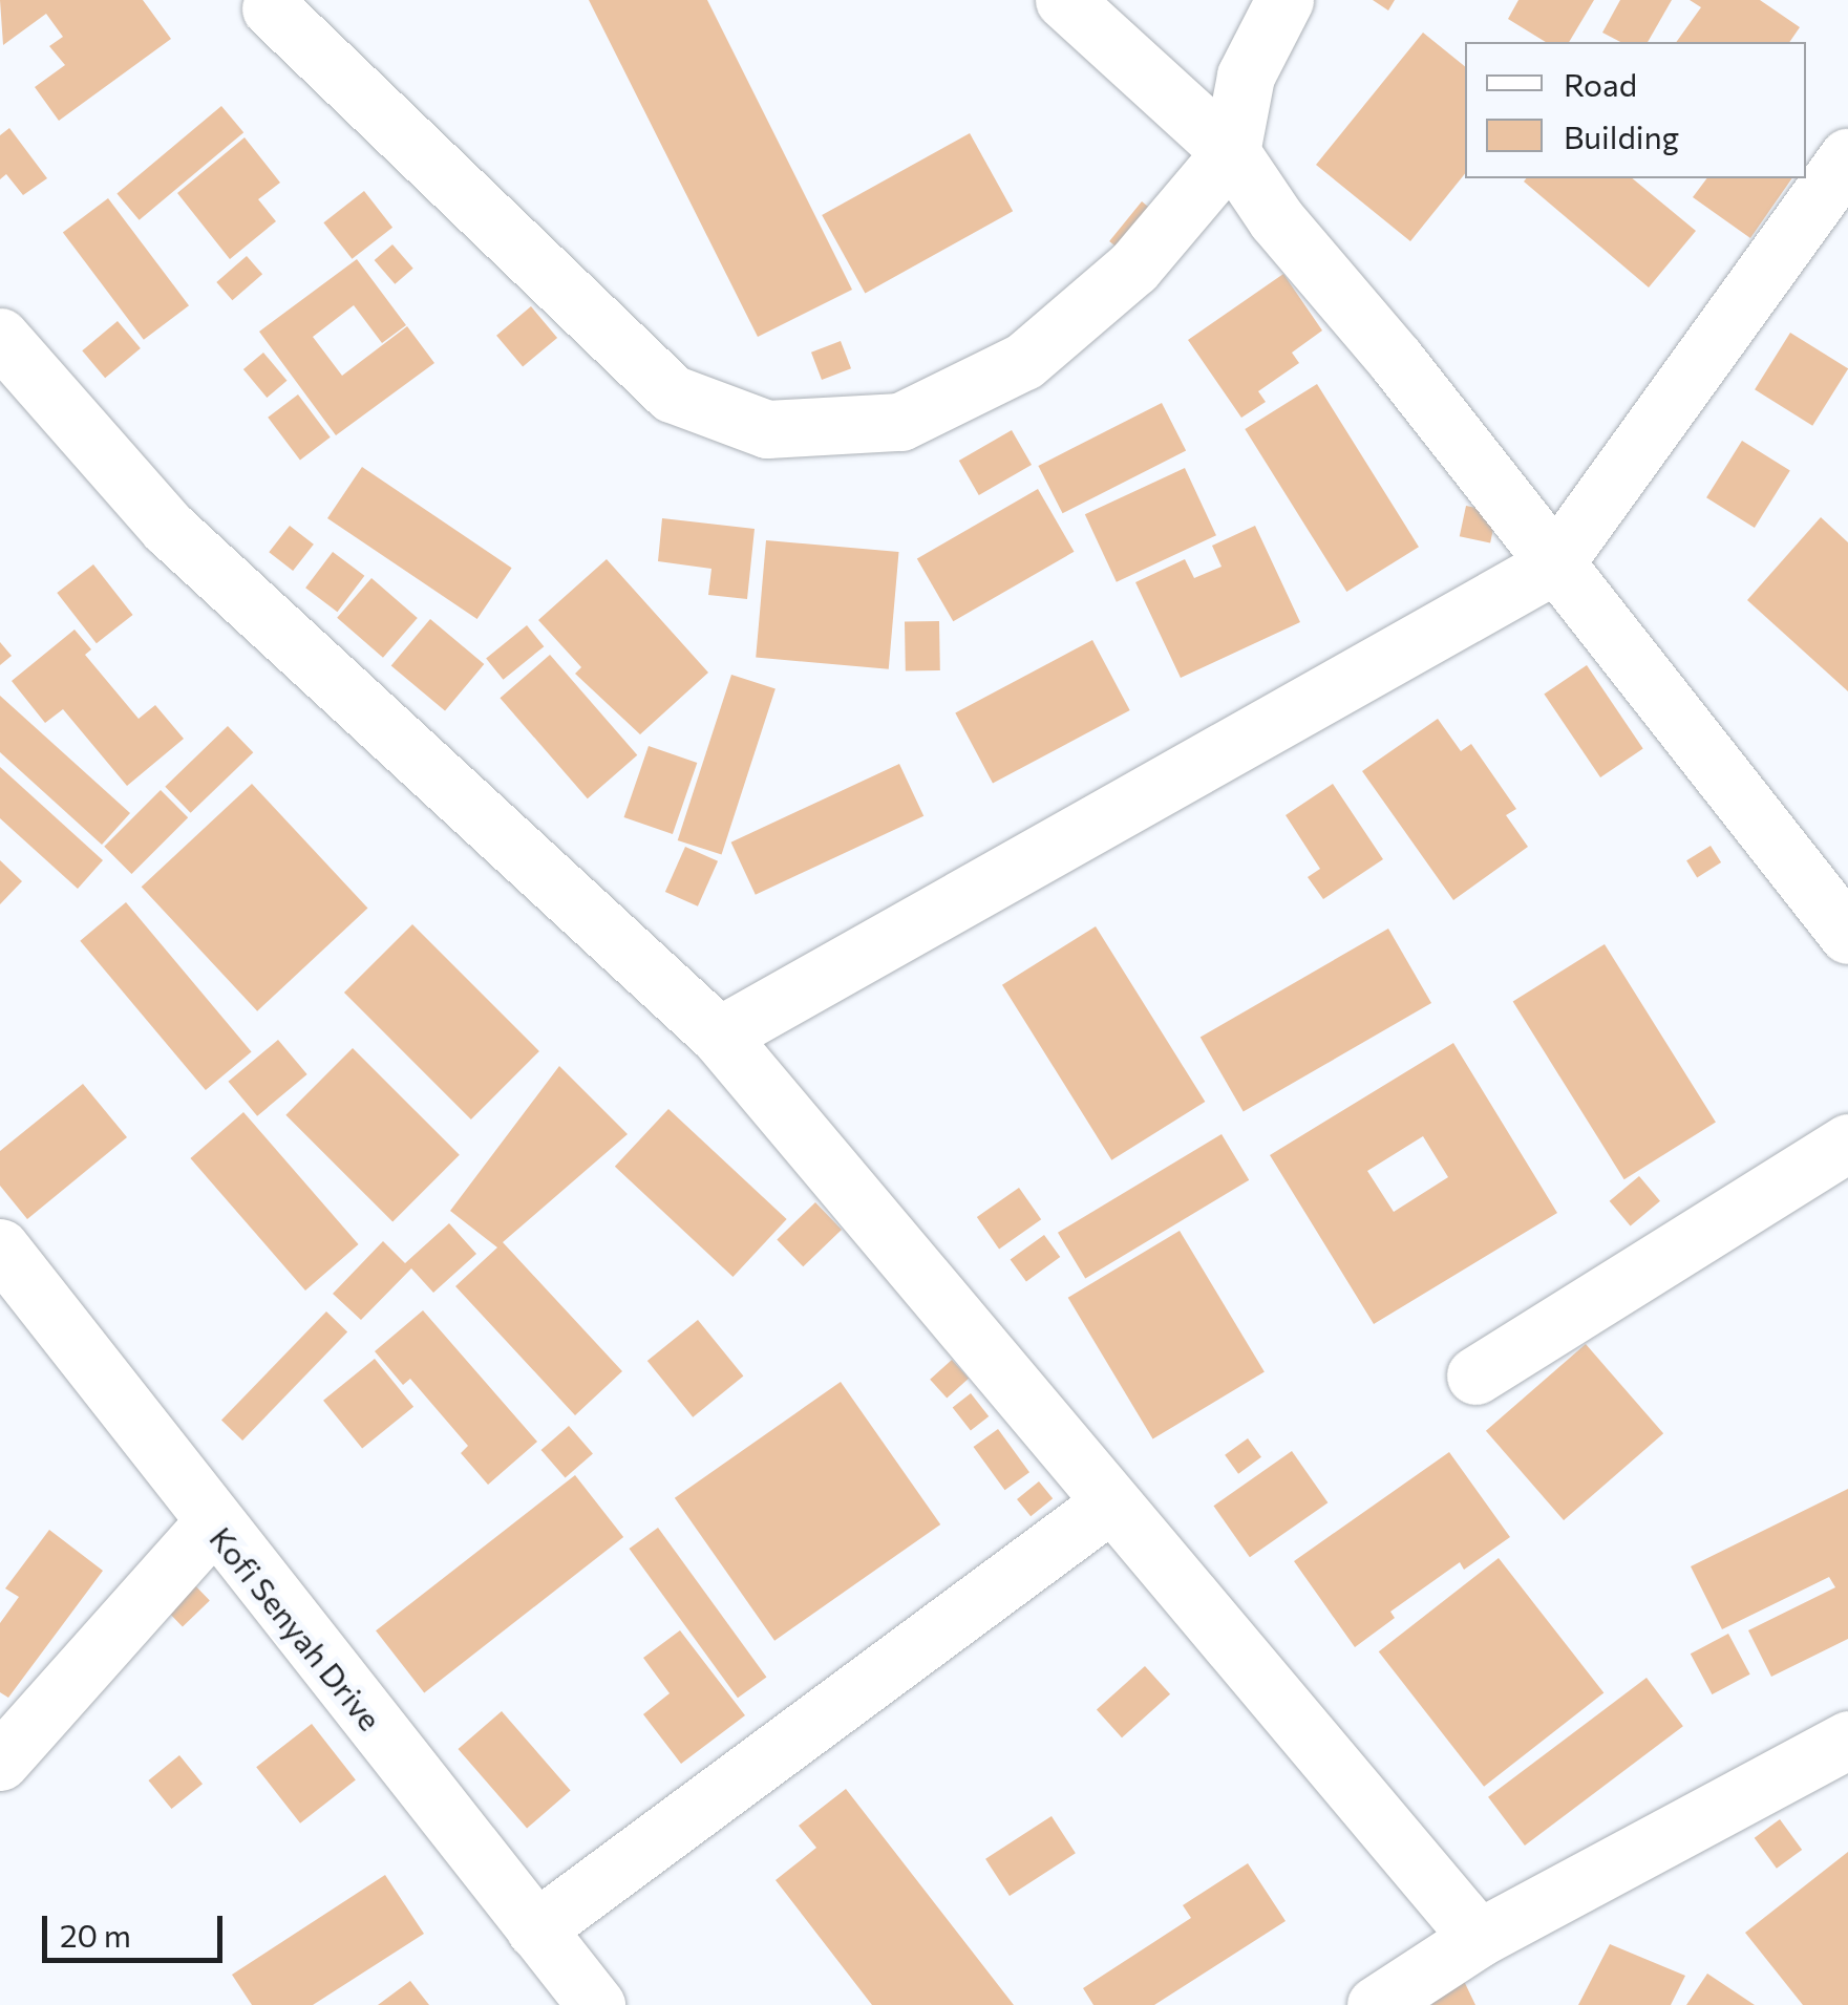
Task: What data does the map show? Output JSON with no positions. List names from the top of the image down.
{
  "streets": {
    "street": ["Kofi Senyah Drive"]
  },
  "legend": ["Road", "Building"],
  "scale_bar": "20 m"
}
